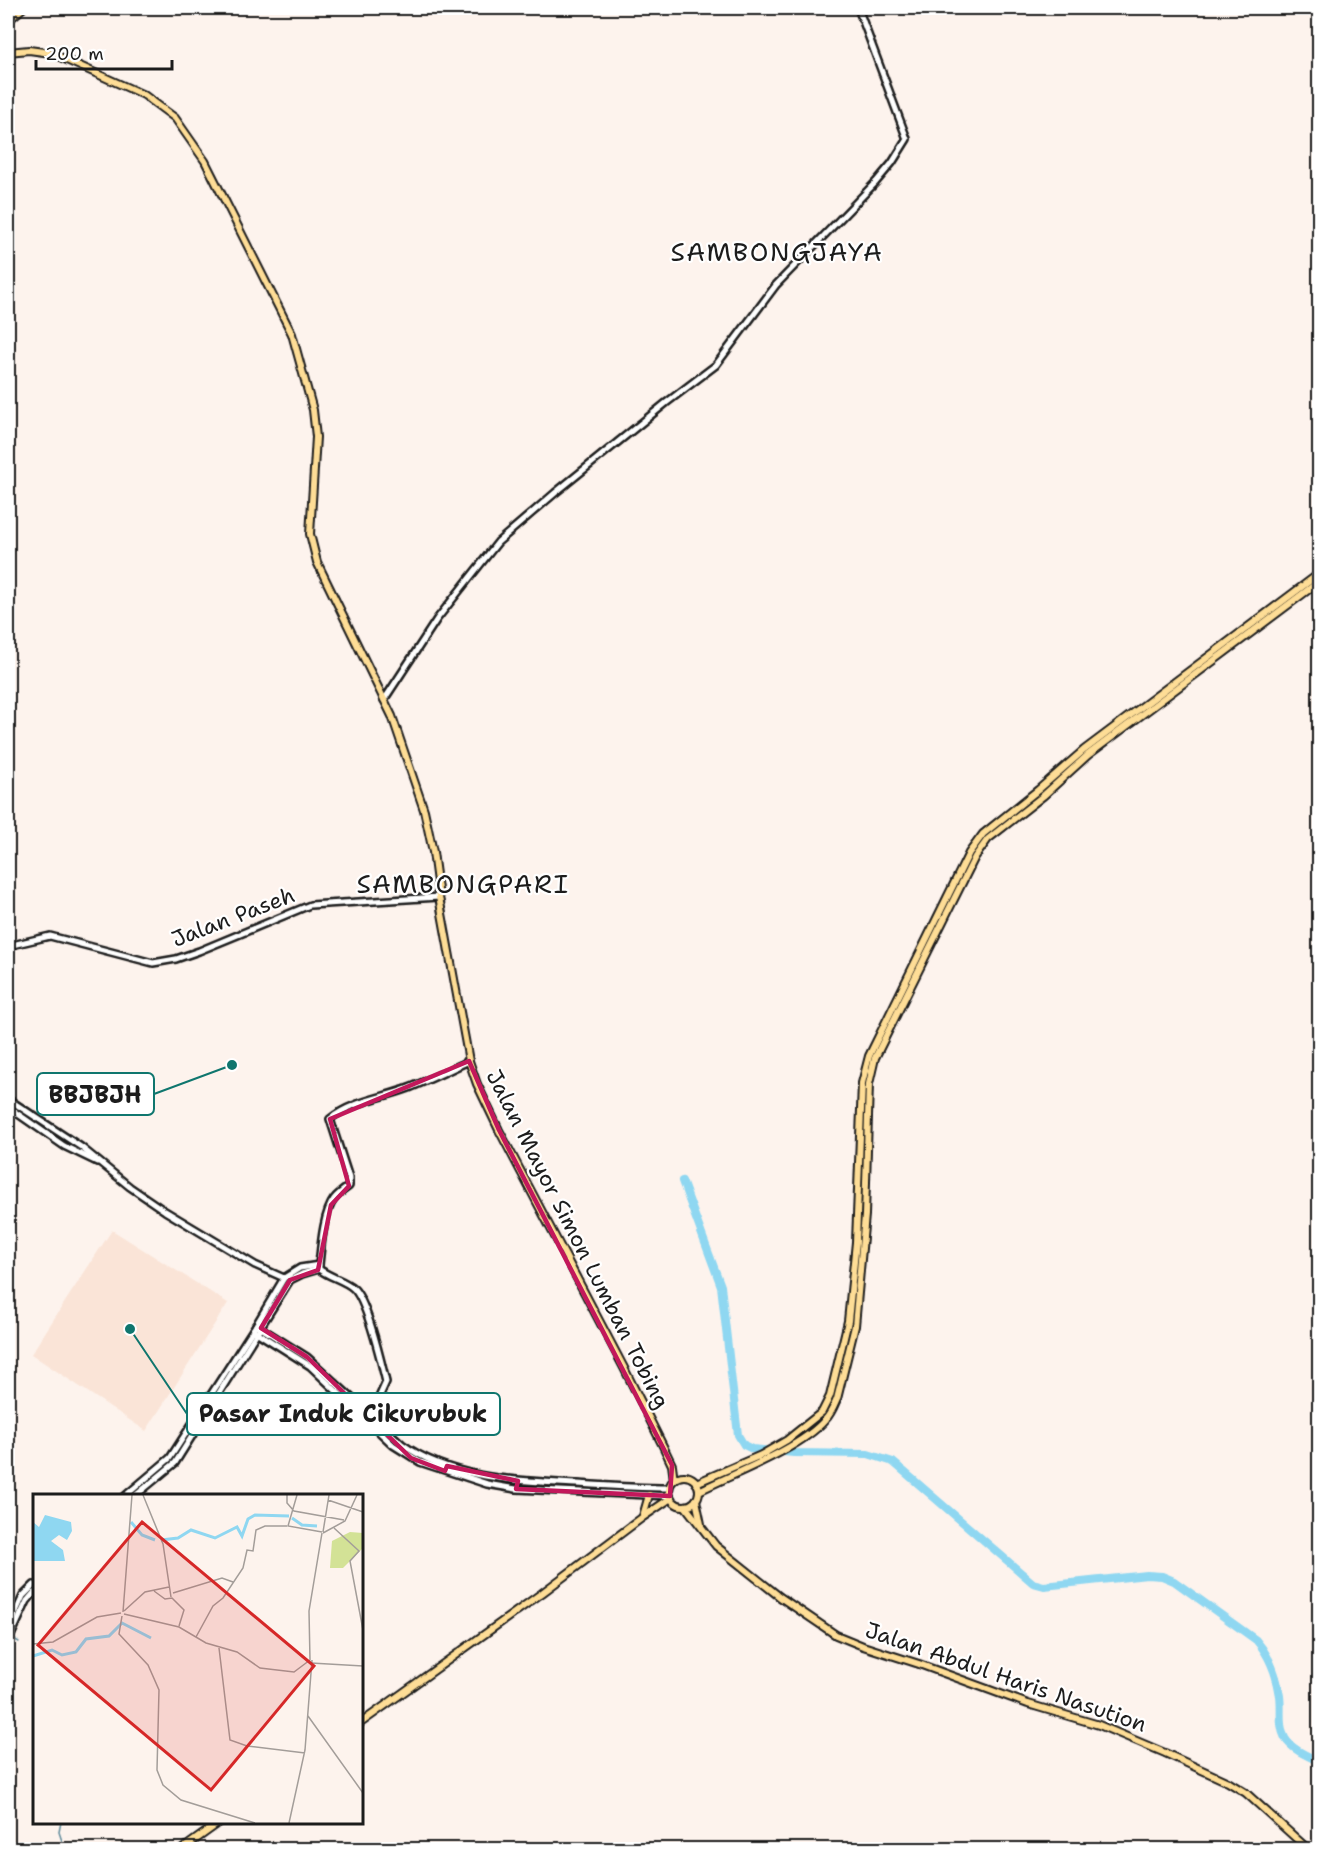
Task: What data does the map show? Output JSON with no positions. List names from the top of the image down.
{
  "streets": {
    "main road": ["Jalan Mayor Simon Lumban Tobing", "Jalan Abdul Haris Nasution"],
    "street": ["Jalan Paseh"]
  },
  "crossings": [
    ["Jalan Paseh", "Jalan Mayor Simon Lumban Tobing"],
    ["Jalan Mayor Simon Lumban Tobing", "Jalan Abdul Haris Nasution"]
  ],
  "districts": ["SAMBONGJAYA", "SAMBONGPARI"],
  "places": ["BBJBJH", "Pasar Induk Cikurubuk"],
  "scale_bar": "200 m"
}
